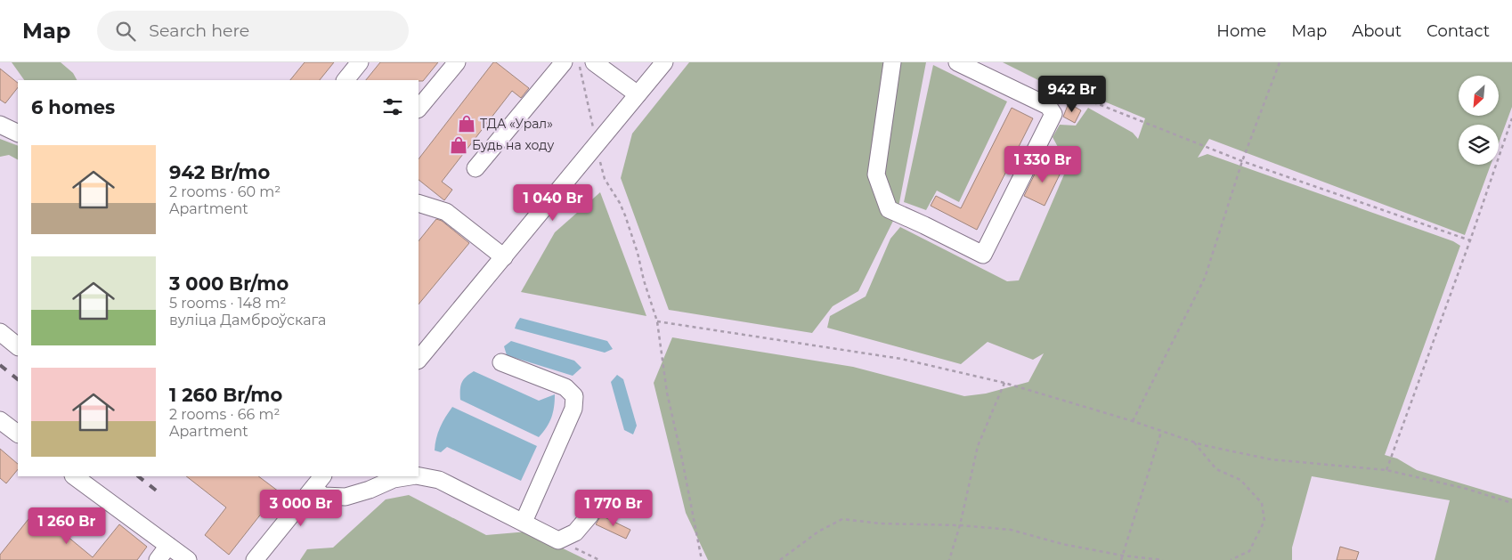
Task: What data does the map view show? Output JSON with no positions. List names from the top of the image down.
{
  "places": {
    "shop": ["ТДА «Урал»", "Будь на ходу"]
  },
  "north": "bottom left",
  "page": {
    "header": "Map",
    "search": "Search here",
    "nav": [
      "Home",
      "Map",
      "About",
      "Contact"
    ],
    "price": [
      "942 Br",
      "1 330 Br",
      "1 040 Br",
      "3 000 Br",
      "1 770 Br",
      "1 260 Br"
    ],
    "heading": "6 homes",
    "list": [
      {
        "name": "942 Br/mo",
        "note": "2 rooms · 60 m² · Apartment"
      },
      {
        "name": "3 000 Br/mo",
        "note": "5 rooms · 148 m² · вуліца Дамброўскага"
      },
      {
        "name": "1 260 Br/mo",
        "note": "2 rooms · 66 m² · Apartment"
      }
    ]
  }
}
